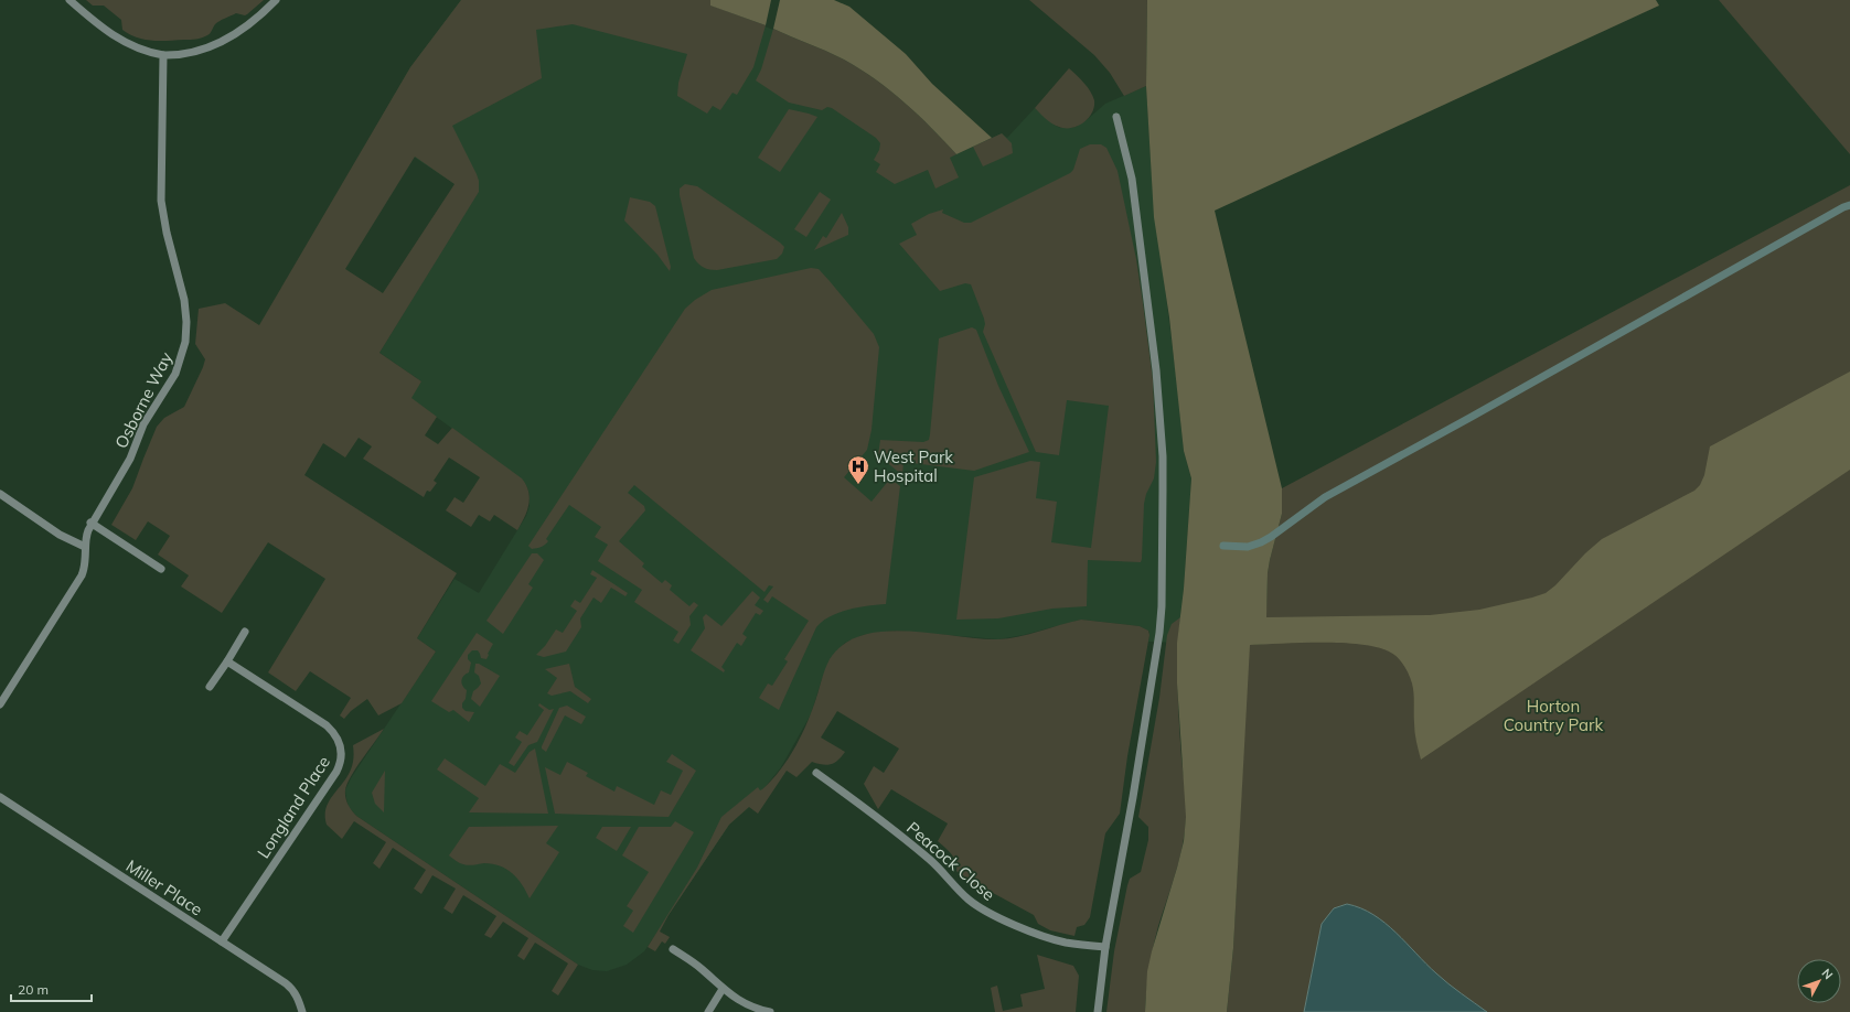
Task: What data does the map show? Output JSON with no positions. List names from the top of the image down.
{
  "streets": {
    "street": [
      "Osborne Way",
      "Longland Place",
      "Peacock Close",
      "Miller Place"
    ]
  },
  "crossings": [
    ["Longland Place", "Miller Place"]
  ],
  "parks": ["Horton Country Park"],
  "places": {
    "hospital": ["West Park Hospital"]
  },
  "scale_bar": "20 m",
  "north": "top right"
}
